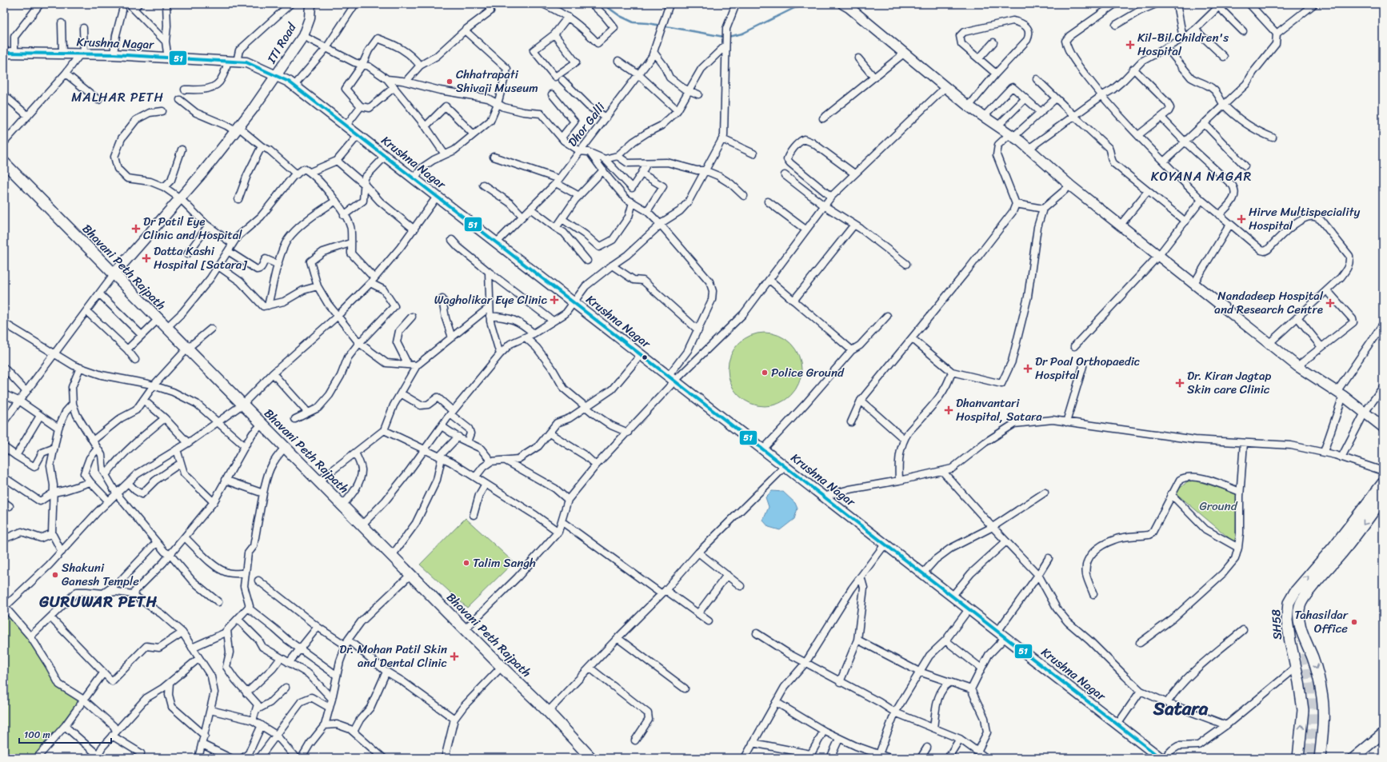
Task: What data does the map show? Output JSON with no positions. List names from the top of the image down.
{
  "streets": {
    "main road": [
      "Krushna Nagar",
      "ITI Road",
      "Bhavani Peth Rajpath",
      "SH58"
    ],
    "street": ["Dhor Galli"]
  },
  "crossings": [
    ["Krushna Nagar", "ITI Road"],
    ["Krushna Nagar", "Dhor Galli"],
    ["ITI Road", "Bhavani Peth Rajpath"]
  ],
  "districts": [
    "MALHAR PETH",
    "KOYANA NAGAR",
    "GURUWAR PETH",
    "Satara"
  ],
  "parks": ["Ground"],
  "places": {
    "health": [
      "Kil-Bil Children's Hospital",
      "Hirve Multispeciality Hospital",
      "Dr Patil Eye Clinic and Hospital",
      "Datta Kashi Hospital [Satara]",
      "Wagholikar Eye Clinic",
      "Nandadeep Hospital and Research Centre",
      "Dr Poal Orthopaedic Hospital",
      "Dr. Kiran Jagtap Skin care Clinic",
      "Dhanvantari Hospital, Satara",
      "Dr. Mohan Patil Skin and Dental Clinic"
    ],
    "other": [
      "Chhatrapati Shivaji Museum",
      "Police Ground",
      "Talim Sangh",
      "Shakuni Ganesh Temple",
      "Tahasildar Office"
    ]
  },
  "lines": ["transit line 51"],
  "scale_bar": "100 m"
}
